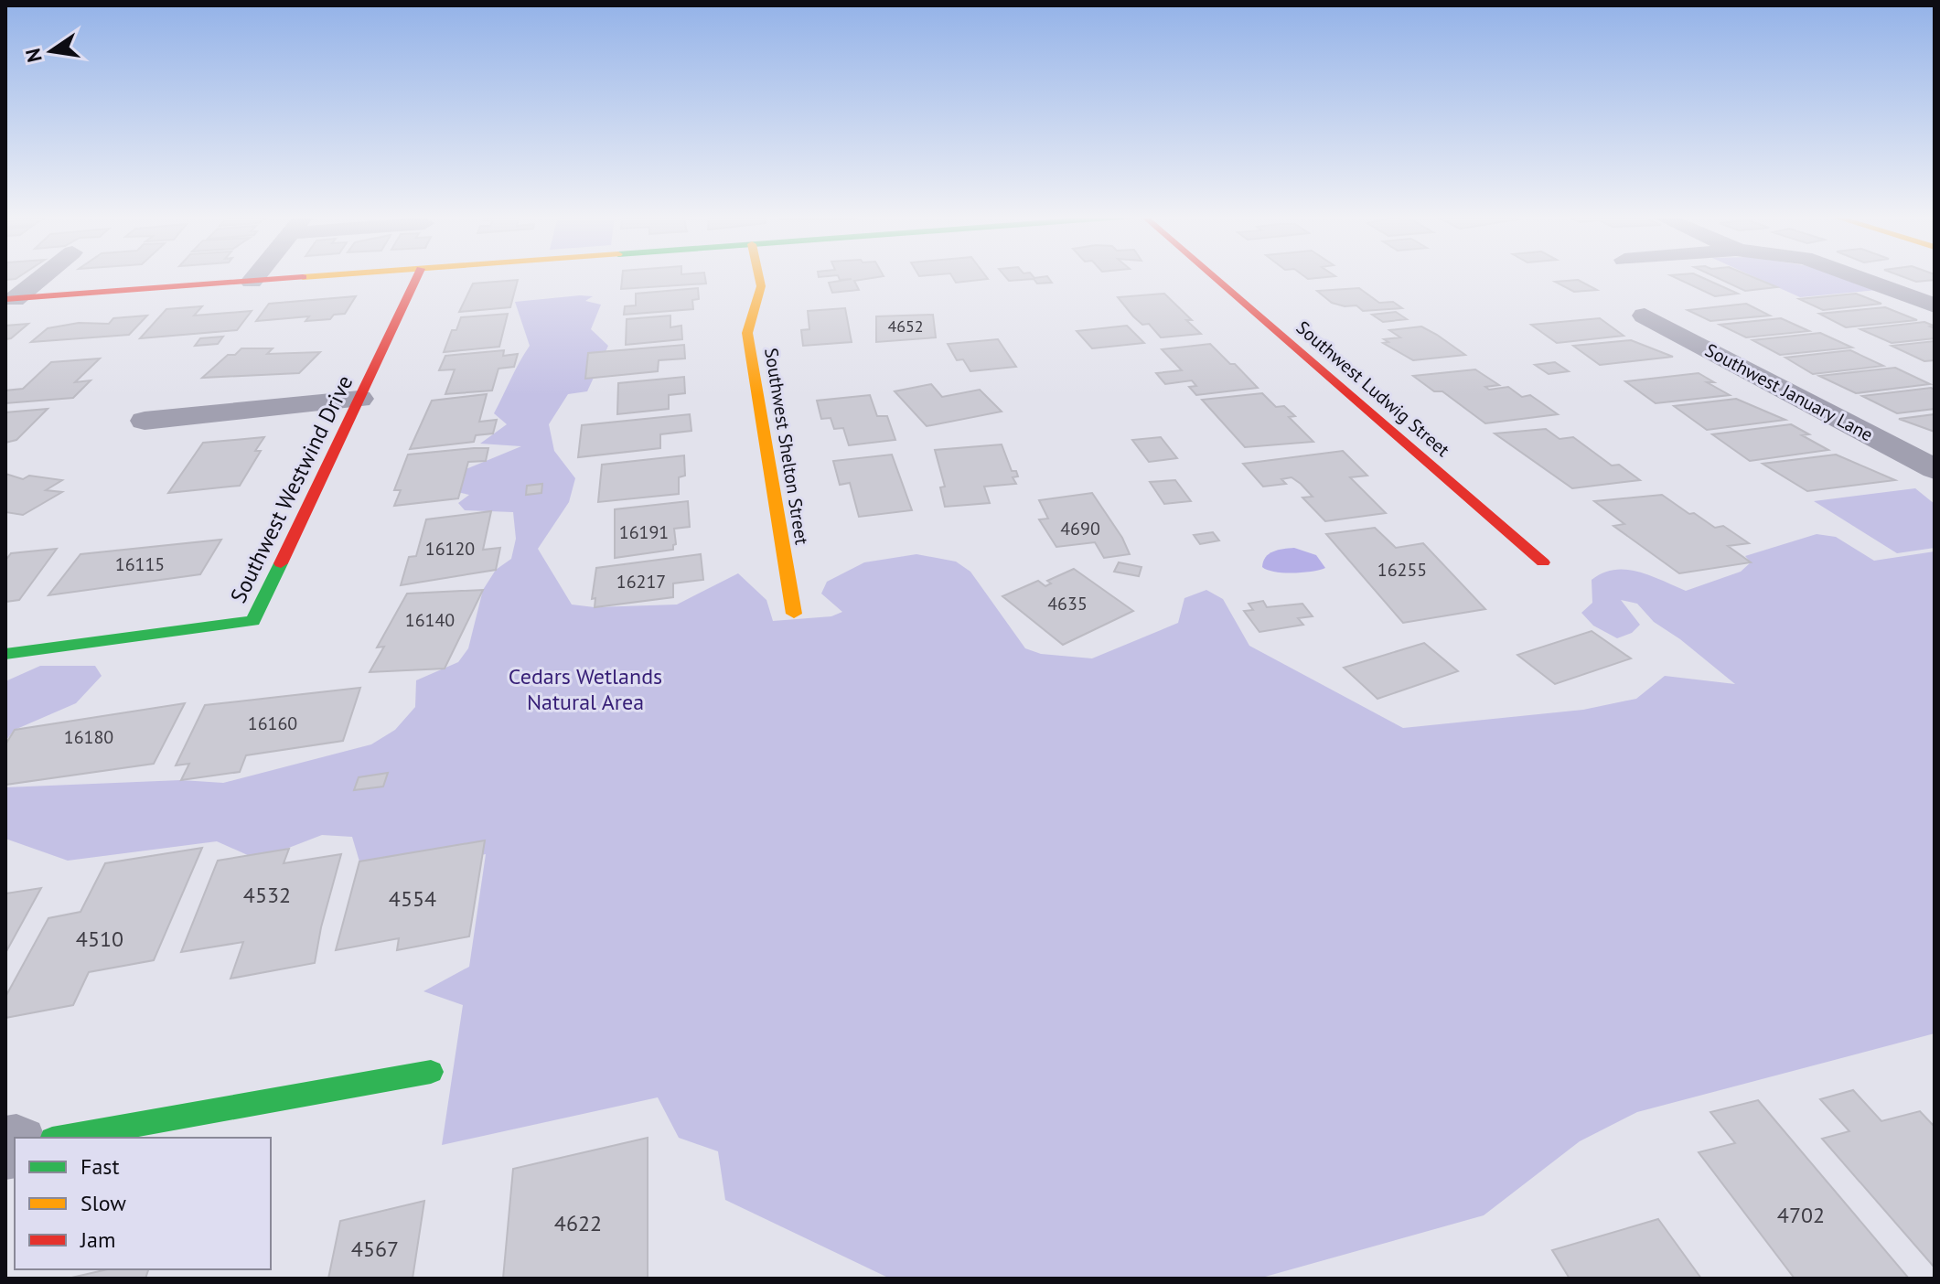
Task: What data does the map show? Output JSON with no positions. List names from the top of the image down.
{
  "streets": {
    "street": [
      "Southwest Ludwig Street",
      "Southwest January Lane",
      "Southwest Shelton Street",
      "Southwest Westwind Drive"
    ]
  },
  "parks": ["Cedars Wetlands Natural Area"],
  "house_numbers": [
    "4652",
    "4690",
    "16191",
    "16120",
    "16115",
    "16255",
    "16217",
    "4635",
    "16140",
    "16160",
    "16180",
    "4532",
    "4554",
    "4510",
    "4702",
    "4622",
    "4567"
  ],
  "legend": ["Fast", "Slow", "Jam"],
  "north": "left"
}
